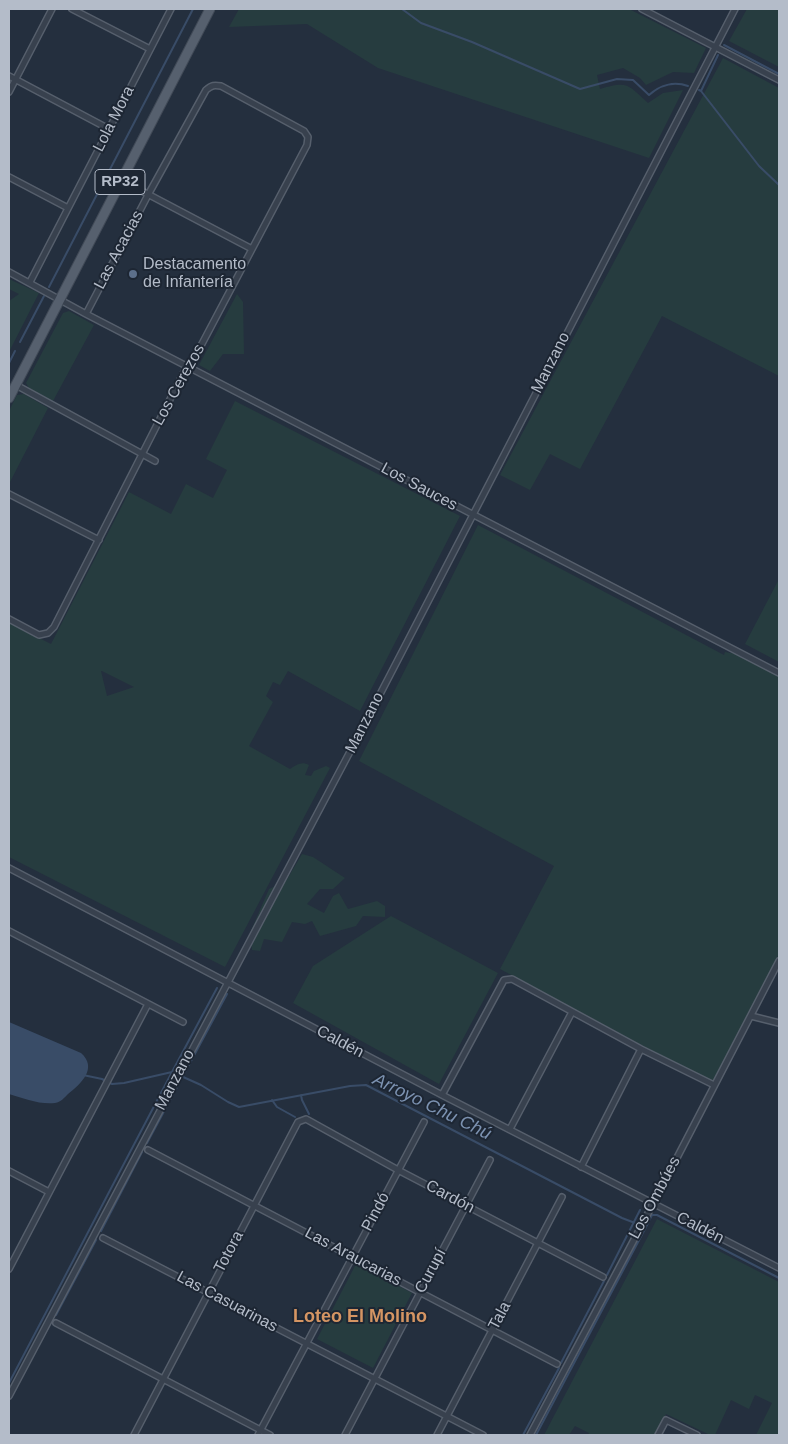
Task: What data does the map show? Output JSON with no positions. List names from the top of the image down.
{
  "streets": {
    "main road": ["RP32"],
    "street": [
      "Lola Mora",
      "Las Acacias",
      "Manzano",
      "Los Cerezos",
      "Los Sauces",
      "Caldén",
      "Cardón",
      "Los Ombúes",
      "Pindó",
      "Totora",
      "Las Araucarias",
      "Curupí",
      "Las Casuarinas",
      "Tala"
    ]
  },
  "crossings": [
    ["Lola Mora", "Los Sauces"],
    ["RP32", "Los Sauces"],
    ["Las Acacias", "Los Cerezos"],
    ["Las Acacias", "Los Sauces"],
    ["Manzano", "Los Sauces"],
    ["Manzano", "Caldén"],
    ["Los Cerezos", "Los Sauces"],
    ["Caldén", "Los Ombúes"],
    ["Cardón", "Pindó"],
    ["Cardón", "Totora"],
    ["Cardón", "Curupí"],
    ["Cardón", "Tala"],
    ["Pindó", "Las Araucarias"],
    ["Pindó", "Las Casuarinas"],
    ["Totora", "Las Araucarias"],
    ["Totora", "Las Casuarinas"],
    ["Las Araucarias", "Curupí"],
    ["Las Araucarias", "Tala"],
    ["Curupí", "Las Casuarinas"],
    ["Las Casuarinas", "Tala"]
  ],
  "districts": ["Loteo El Molino"],
  "water": ["Arroyo Chu Chú"],
  "places": ["Destacamento de Infantería"]
}
